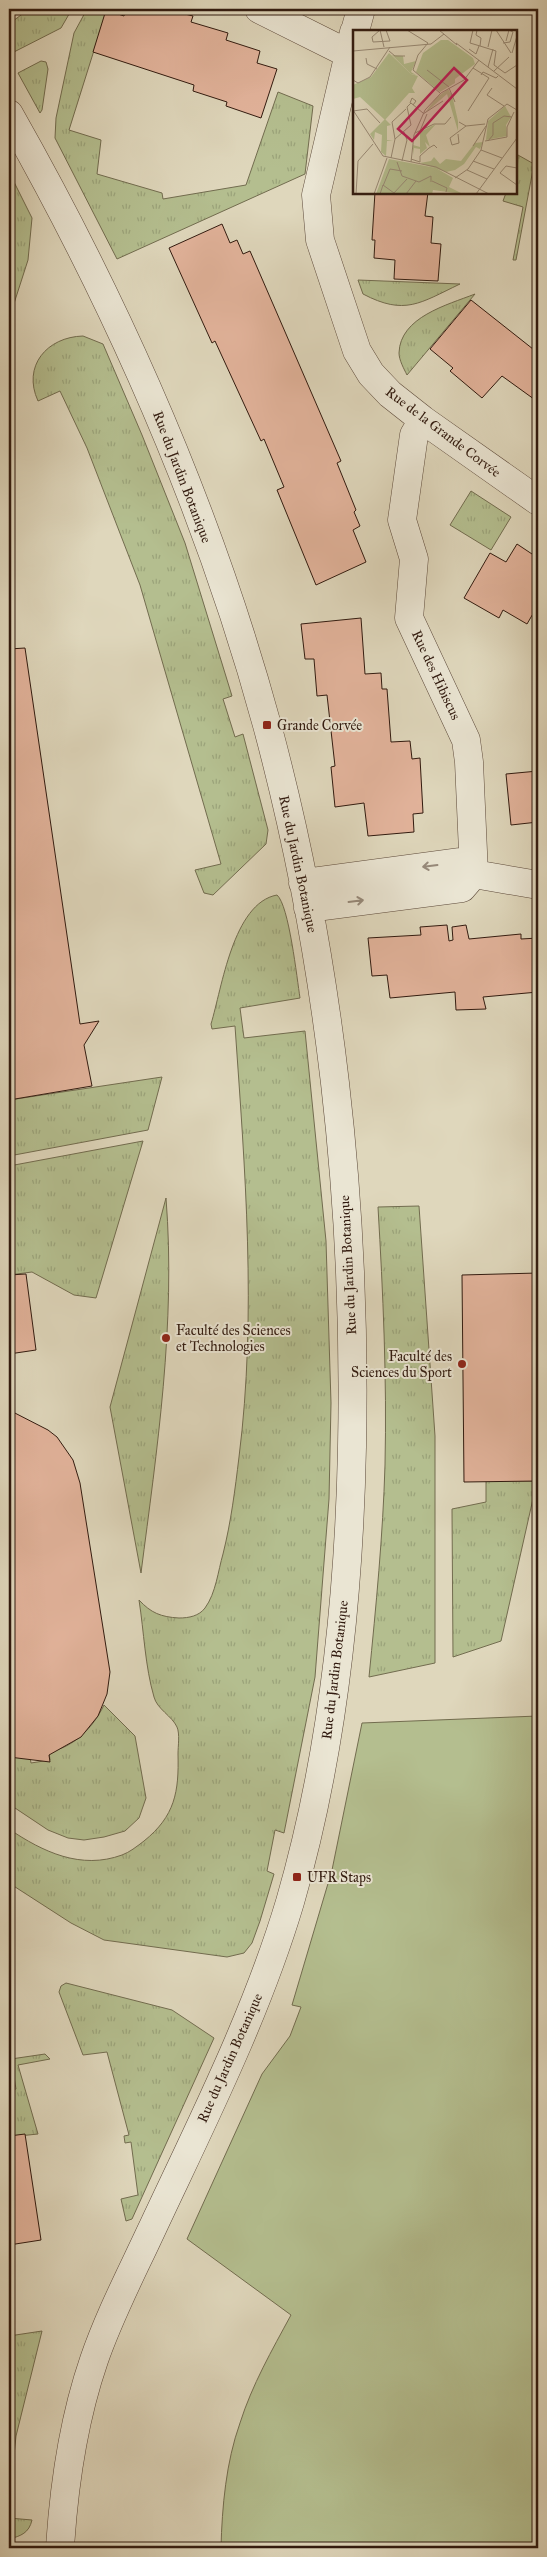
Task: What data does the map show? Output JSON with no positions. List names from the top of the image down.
{
  "streets": {
    "street": ["Rue de la Grande Corvée", "Rue du Jardin Botanique", "Rue des Hibiscus"]
  },
  "crossings": [
    ["Rue de la Grande Corvée", "Rue des Hibiscus"]
  ],
  "places": {
    "transit": ["Grande Corvée", "UFR Staps"],
    "other": ["Faculté des Sciences et Technologies", "Faculté des Sciences du Sport"]
  }
}
